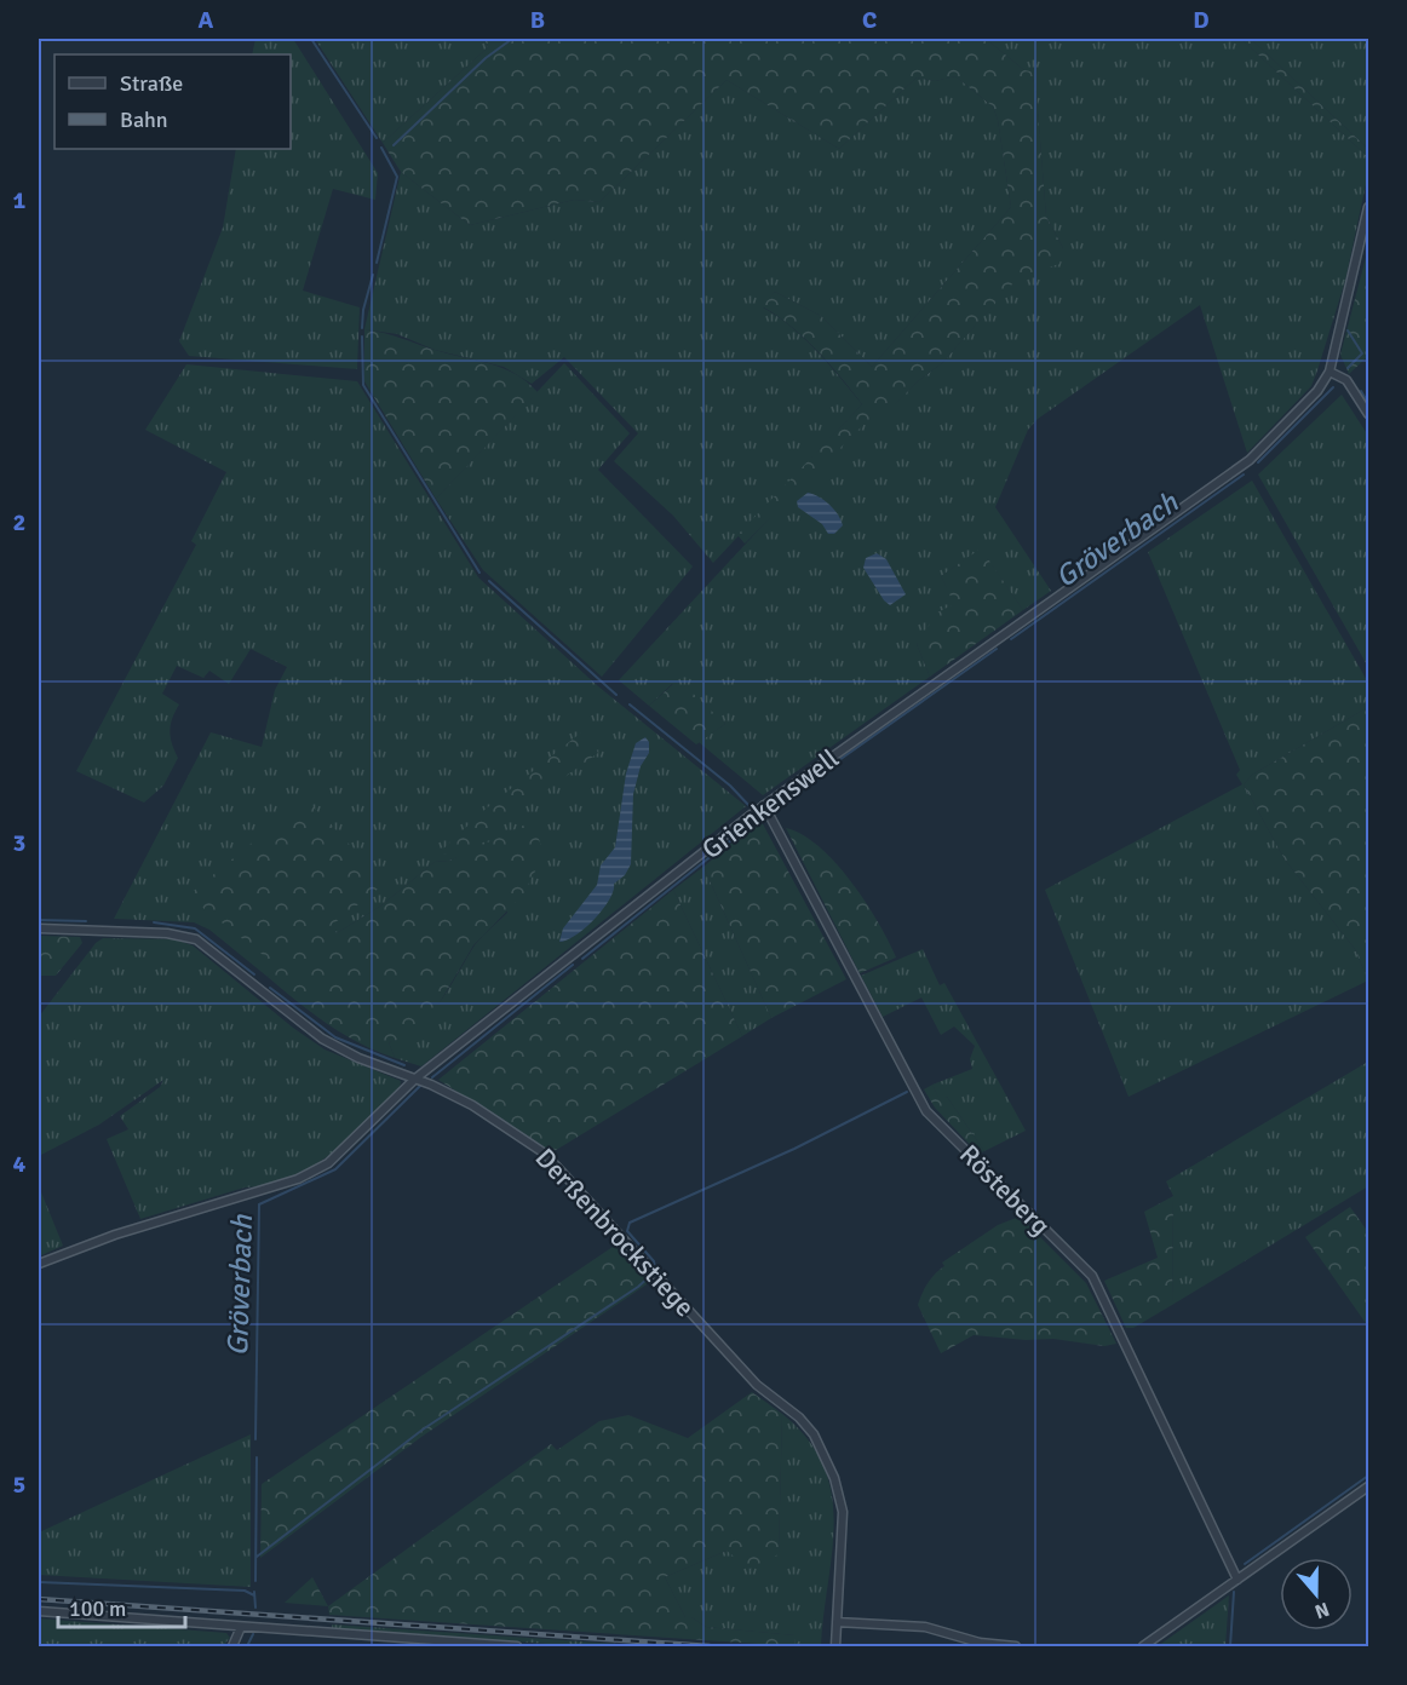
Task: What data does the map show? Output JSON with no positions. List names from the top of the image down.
{
  "streets": {
    "street": ["Grienkenswell", "Rösteberg", "Derßenbrockstiege"]
  },
  "crossings": [
    ["Grienkenswell", "Rösteberg"],
    ["Grienkenswell", "Derßenbrockstiege"]
  ],
  "water": ["Gröverbach"],
  "legend": ["Straße", "Bahn"],
  "scale_bar": "100 m",
  "north": "bottom",
  "grid": {
    "columns": [
      "A",
      "B",
      "C",
      "D"
    ],
    "rows": [
      "1",
      "2",
      "3",
      "4",
      "5"
    ]
  }
}
